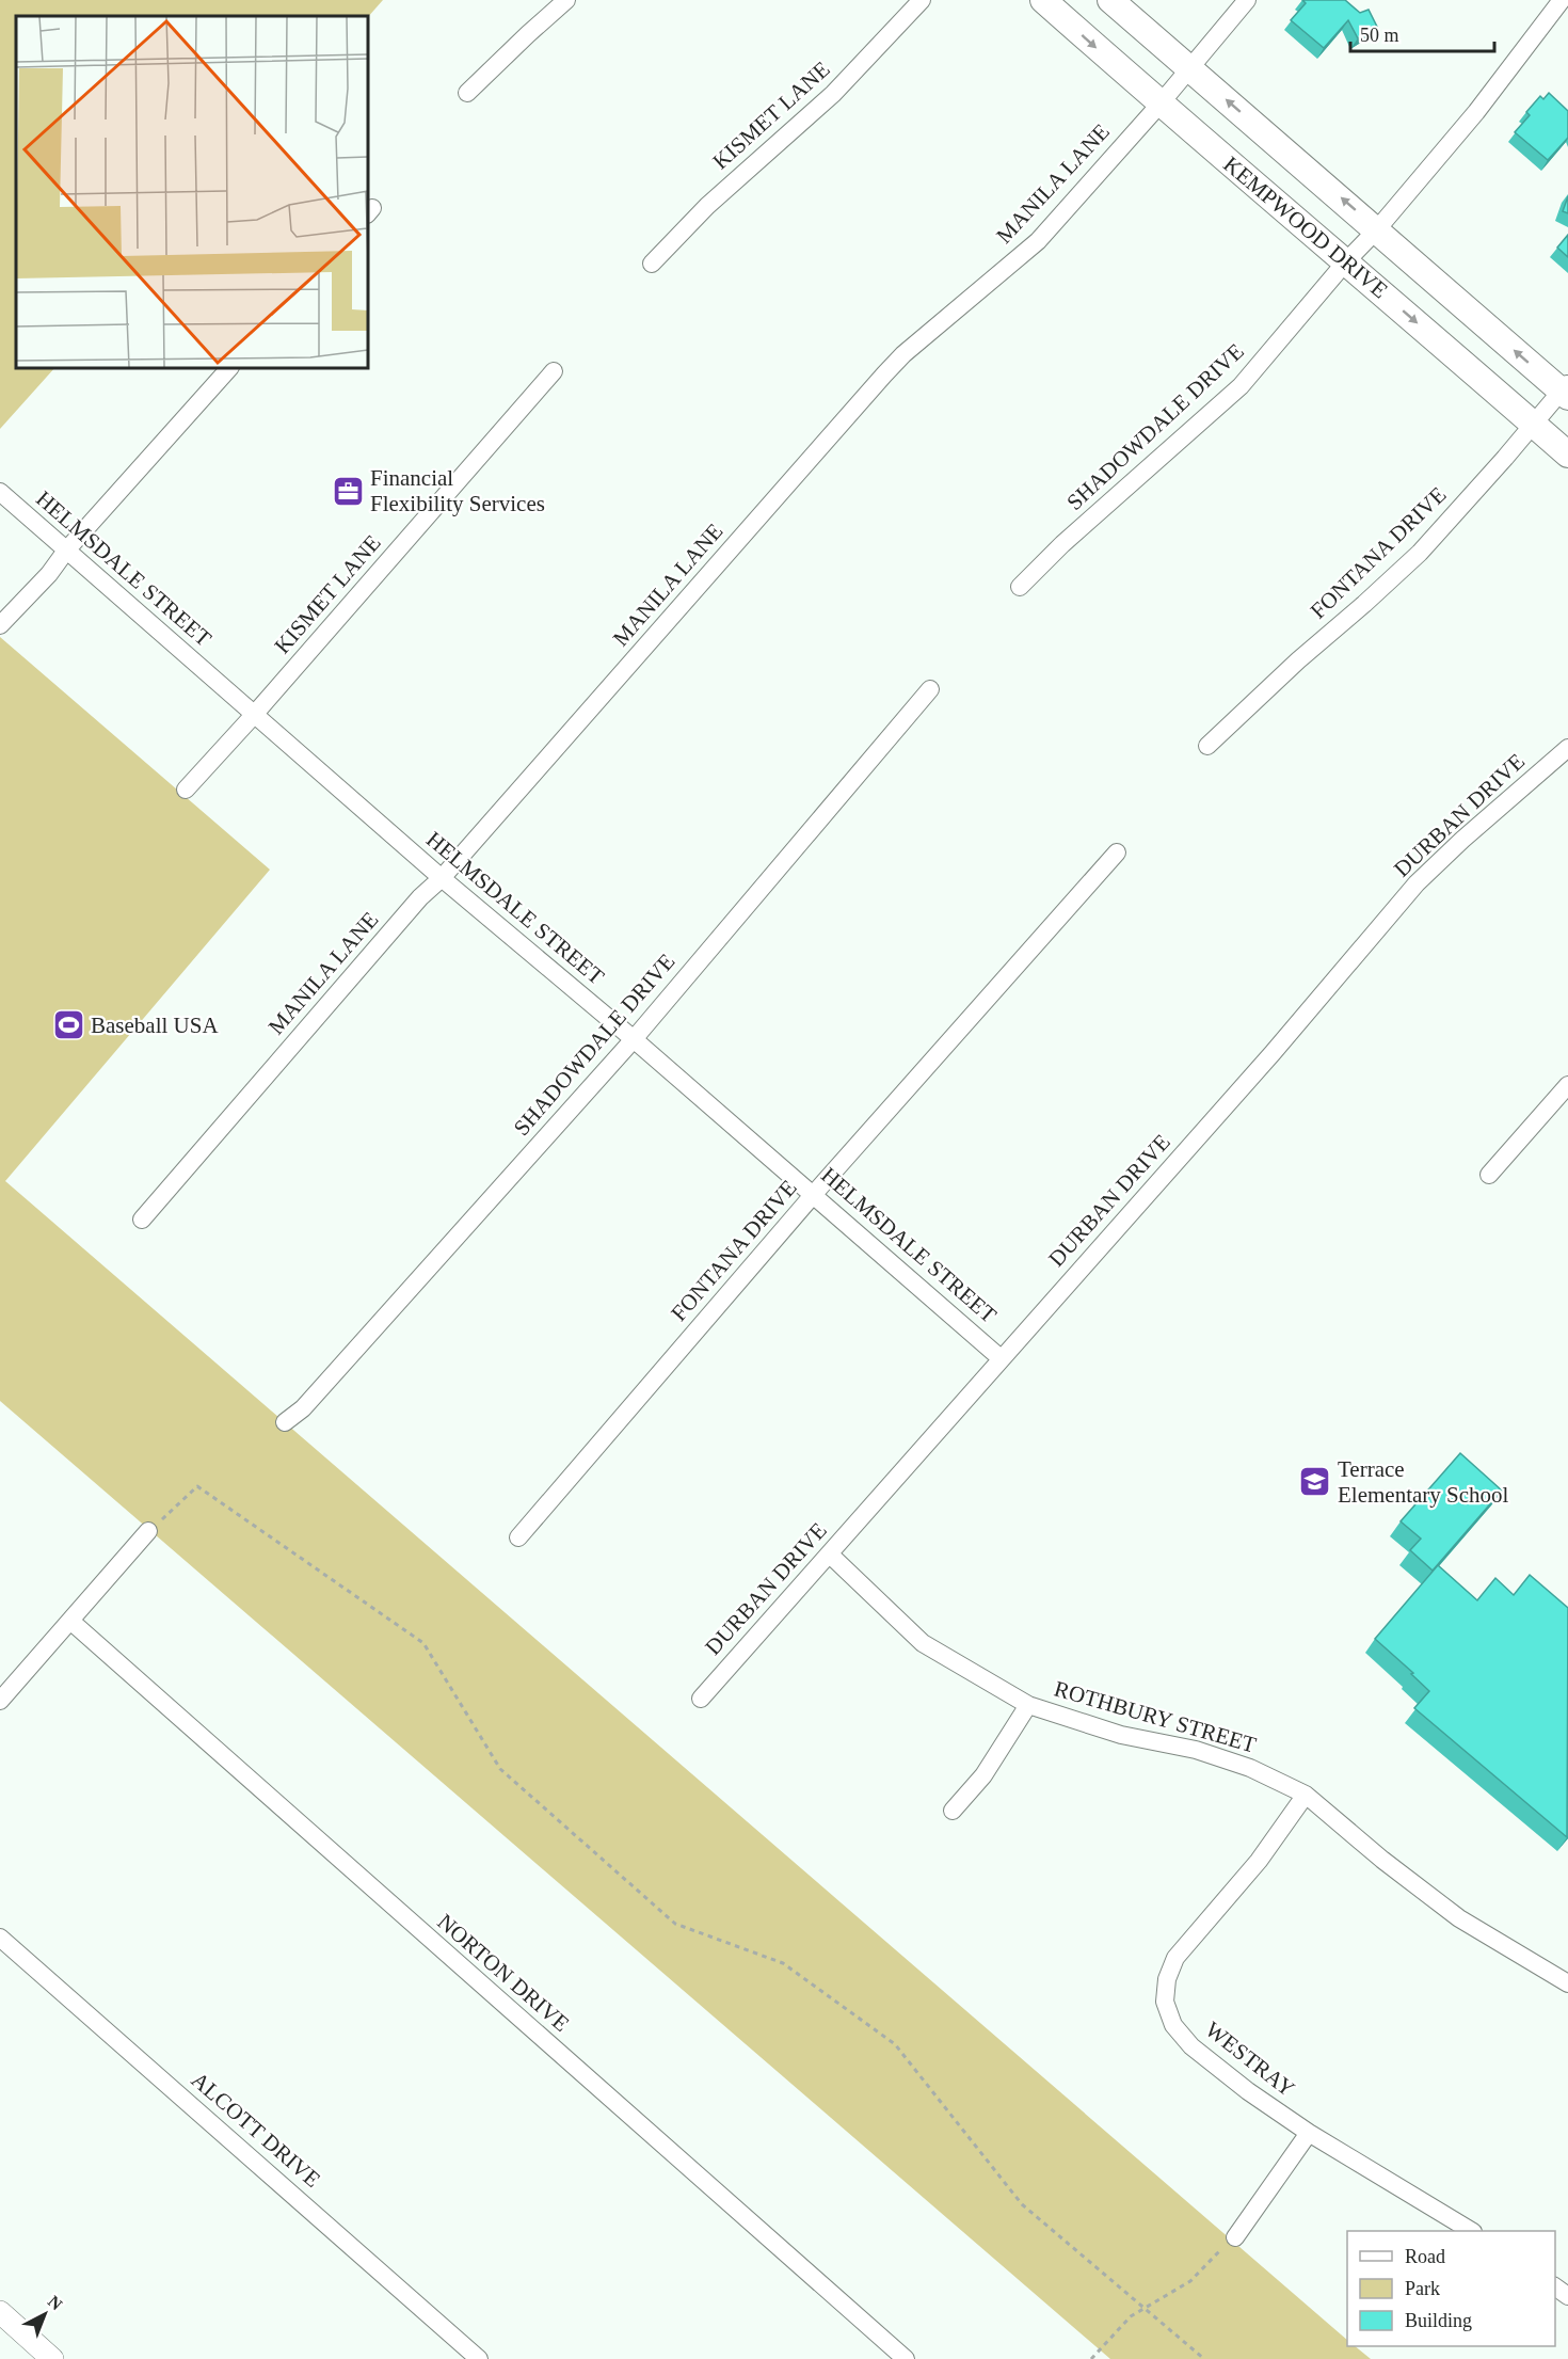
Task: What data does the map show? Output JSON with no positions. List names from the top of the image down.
{
  "streets": {
    "main road": ["KEMPWOOD DRIVE"],
    "street": [
      "KISMET LANE",
      "MANILA LANE",
      "SHADOWDALE DRIVE",
      "FONTANA DRIVE",
      "HELMSDALE STREET",
      "DURBAN DRIVE",
      "ROTHBURY STREET",
      "NORTON DRIVE",
      "WESTRAY",
      "ALCOTT DRIVE"
    ]
  },
  "crossings": [
    ["KISMET LANE", "HELMSDALE STREET"],
    ["MANILA LANE", "KEMPWOOD DRIVE"],
    ["MANILA LANE", "HELMSDALE STREET"],
    ["KEMPWOOD DRIVE", "SHADOWDALE DRIVE"],
    ["KEMPWOOD DRIVE", "FONTANA DRIVE"],
    ["SHADOWDALE DRIVE", "HELMSDALE STREET"],
    ["FONTANA DRIVE", "HELMSDALE STREET"],
    ["HELMSDALE STREET", "DURBAN DRIVE"],
    ["DURBAN DRIVE", "ROTHBURY STREET"],
    ["ROTHBURY STREET", "WESTRAY"]
  ],
  "places": {
    "office": ["Financial Flexibility Services"],
    "sports": ["Baseball USA"],
    "school or university": ["Terrace Elementary School"]
  },
  "legend": ["Road", "Park", "Building"],
  "scale_bar": "50 m",
  "north": "top right"
}
